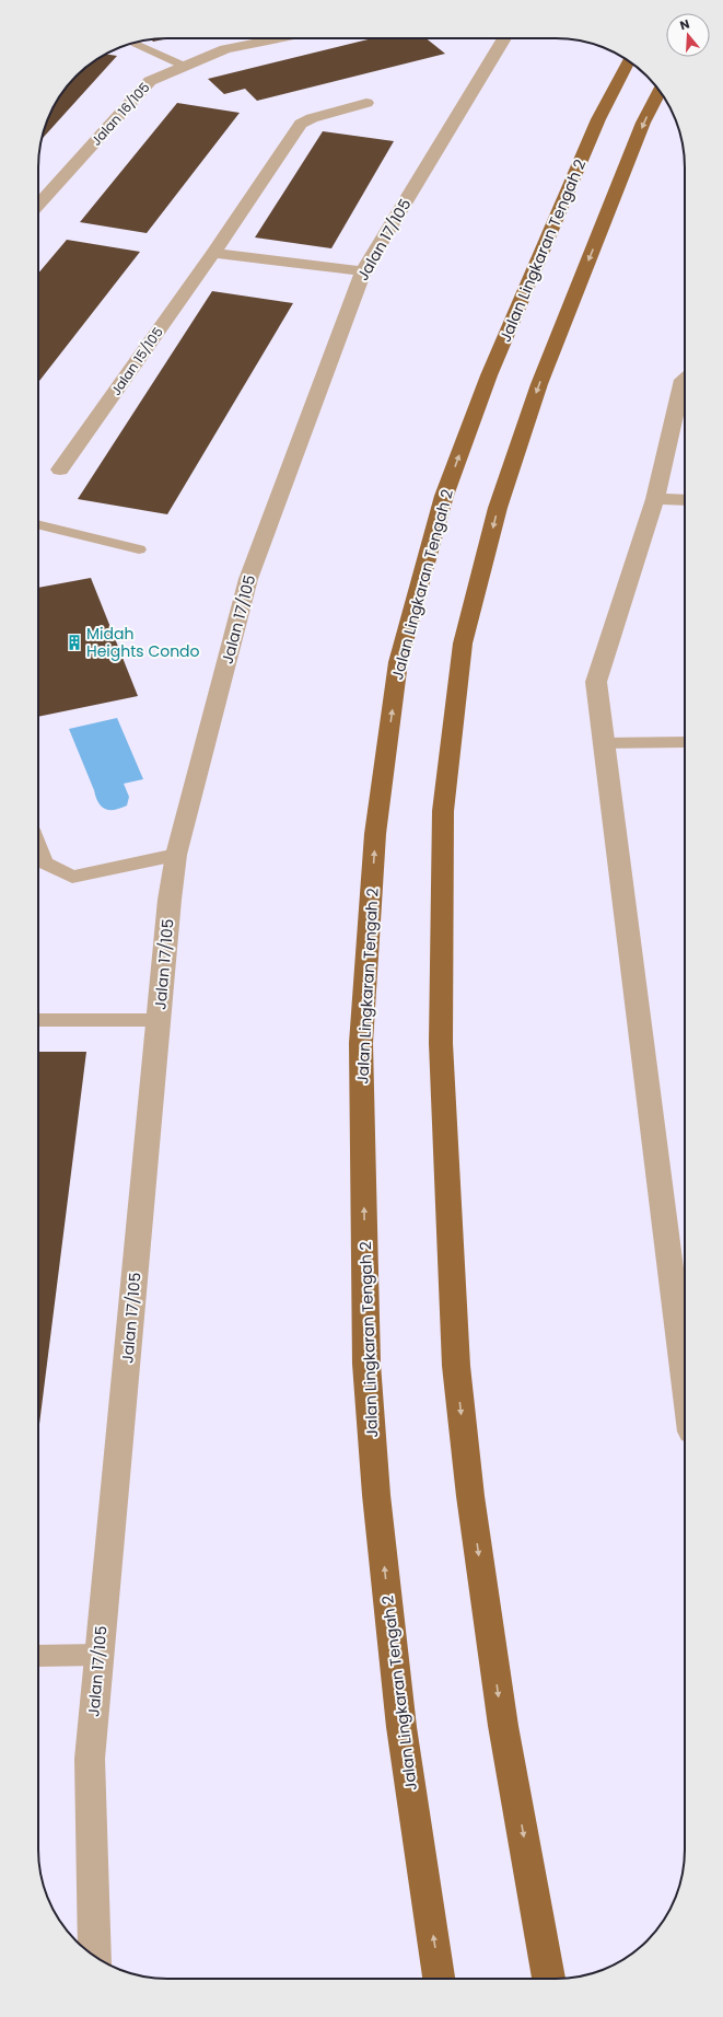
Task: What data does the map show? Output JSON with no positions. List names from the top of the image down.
{
  "streets": {
    "highway": ["Jalan Lingkaran Tengah 2"],
    "street": ["Jalan 16/105", "Jalan 17/105", "Jalan 15/105"]
  },
  "places": {
    "building": ["Midah Heights Condo"]
  },
  "north": "top"
}
